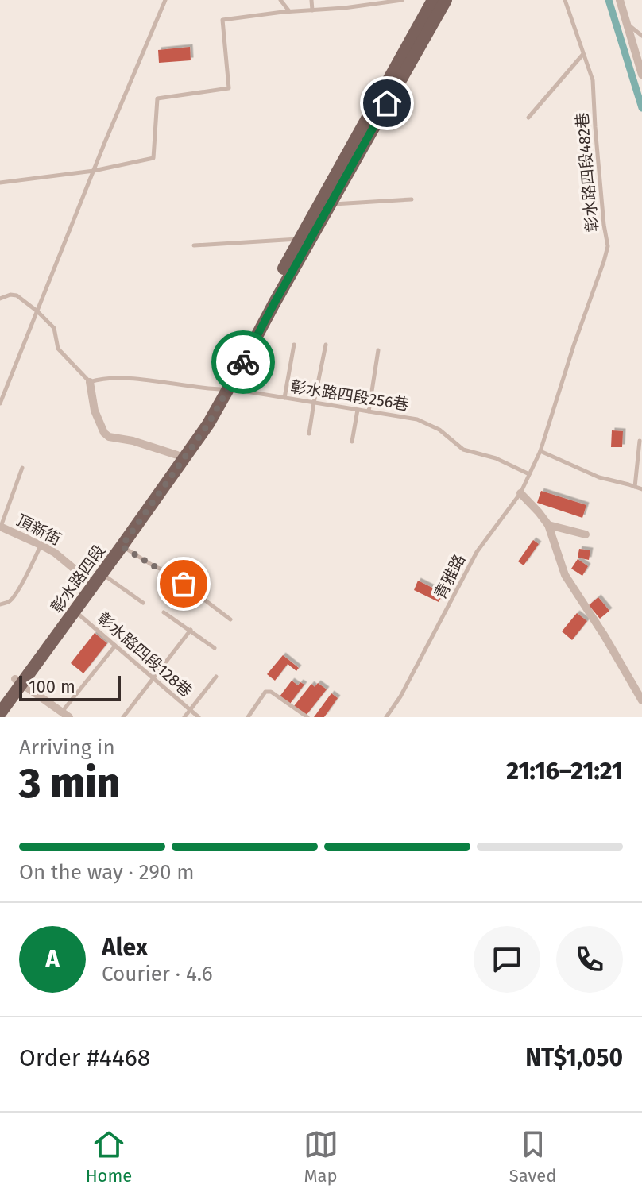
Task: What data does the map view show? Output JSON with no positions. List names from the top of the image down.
{
  "streets": {
    "main road": ["彰水路四段"],
    "street": ["頂新街"],
    "lane": [
      "彰水路四段482巷",
      "彰水路四段256巷",
      "青雅路",
      "彰水路四段128巷"
    ]
  },
  "crossings": [
    ["彰水路四段482巷", "青雅路"],
    ["彰水路四段256巷", "青雅路"],
    ["彰水路四段256巷", "彰水路四段"],
    ["頂新街", "彰水路四段"],
    ["彰水路四段", "彰水路四段128巷"]
  ],
  "scale_bar": "100 m",
  "page": {
    "scale": "100 m",
    "heading": ["3 min", "Arriving in", "21:16–21:21"],
    "panel": [
      "Alex",
      "Courier · 4.6",
      "Order #4468",
      "NT$1,050"
    ],
    "bar": "On the way · 290 m",
    "round": "A",
    "tabs": ["Home", "Map", "Saved"]
  }
}
